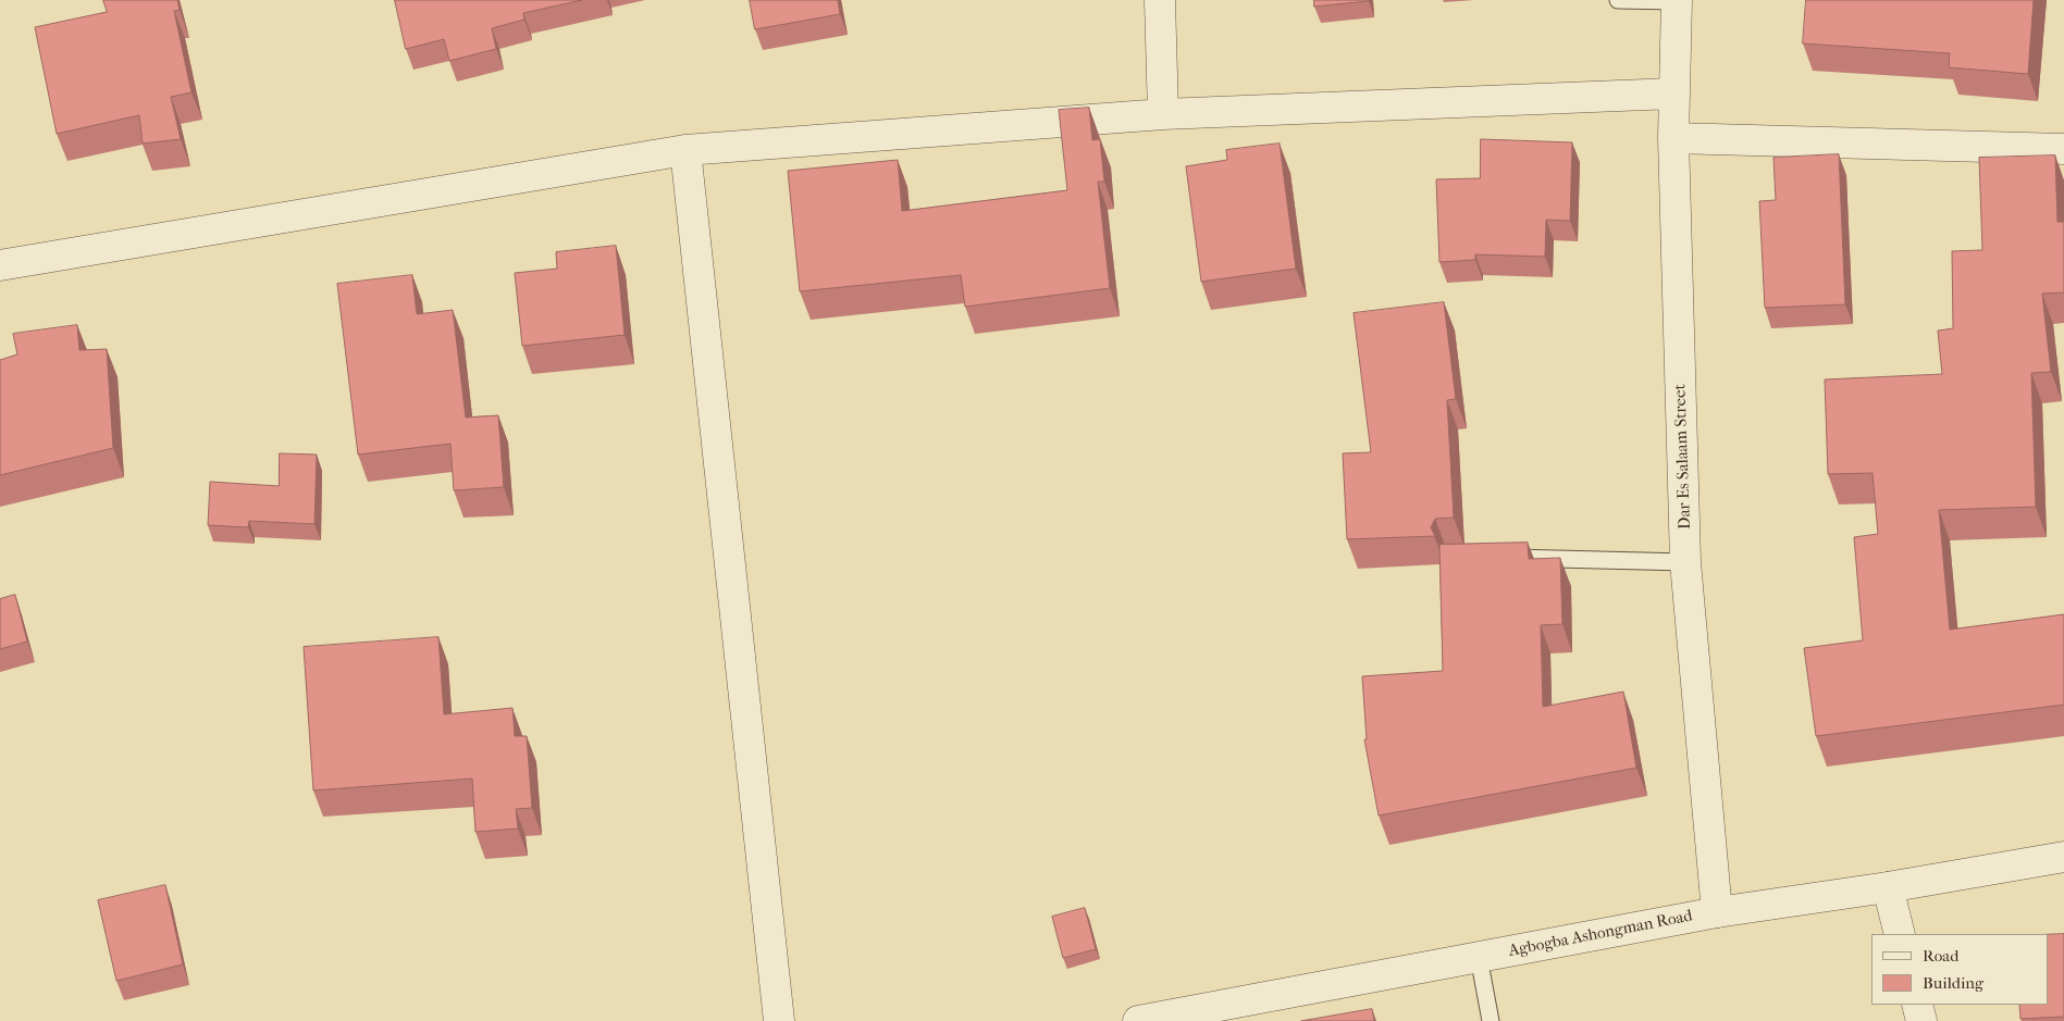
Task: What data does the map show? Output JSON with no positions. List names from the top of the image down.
{
  "streets": {
    "street": ["Dar Es Salaam Street", "Agbogba Ashongman Road"]
  },
  "crossings": [
    ["Dar Es Salaam Street", "Agbogba Ashongman Road"]
  ],
  "legend": ["Road", "Building"]
}
